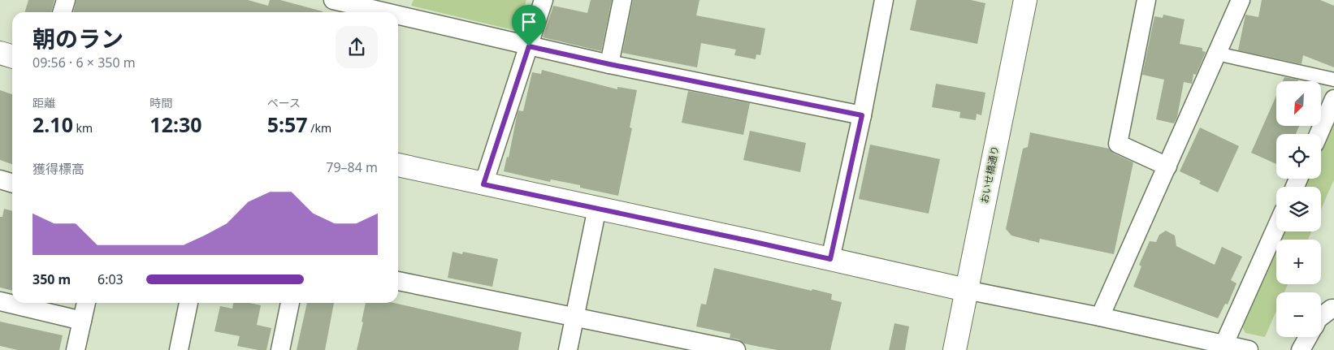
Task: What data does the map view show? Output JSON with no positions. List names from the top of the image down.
{
  "streets": {
    "street": ["おいせ橋通り"]
  },
  "north": "bottom left",
  "page": {
    "heading": ["朝のラン", "09:56 · 6 × 350 m"],
    "map_buttons": ["+", "−"],
    "stats": [
      ["距離", "2.10 km"],
      ["時間", "12:30"],
      ["ペース", "5:57 /km"]
    ],
    "chart": ["獲得標高", "79–84 m"],
    "list": [
      {
        "name": "350 m",
        "note": "6:03"
      }
    ]
  }
}
